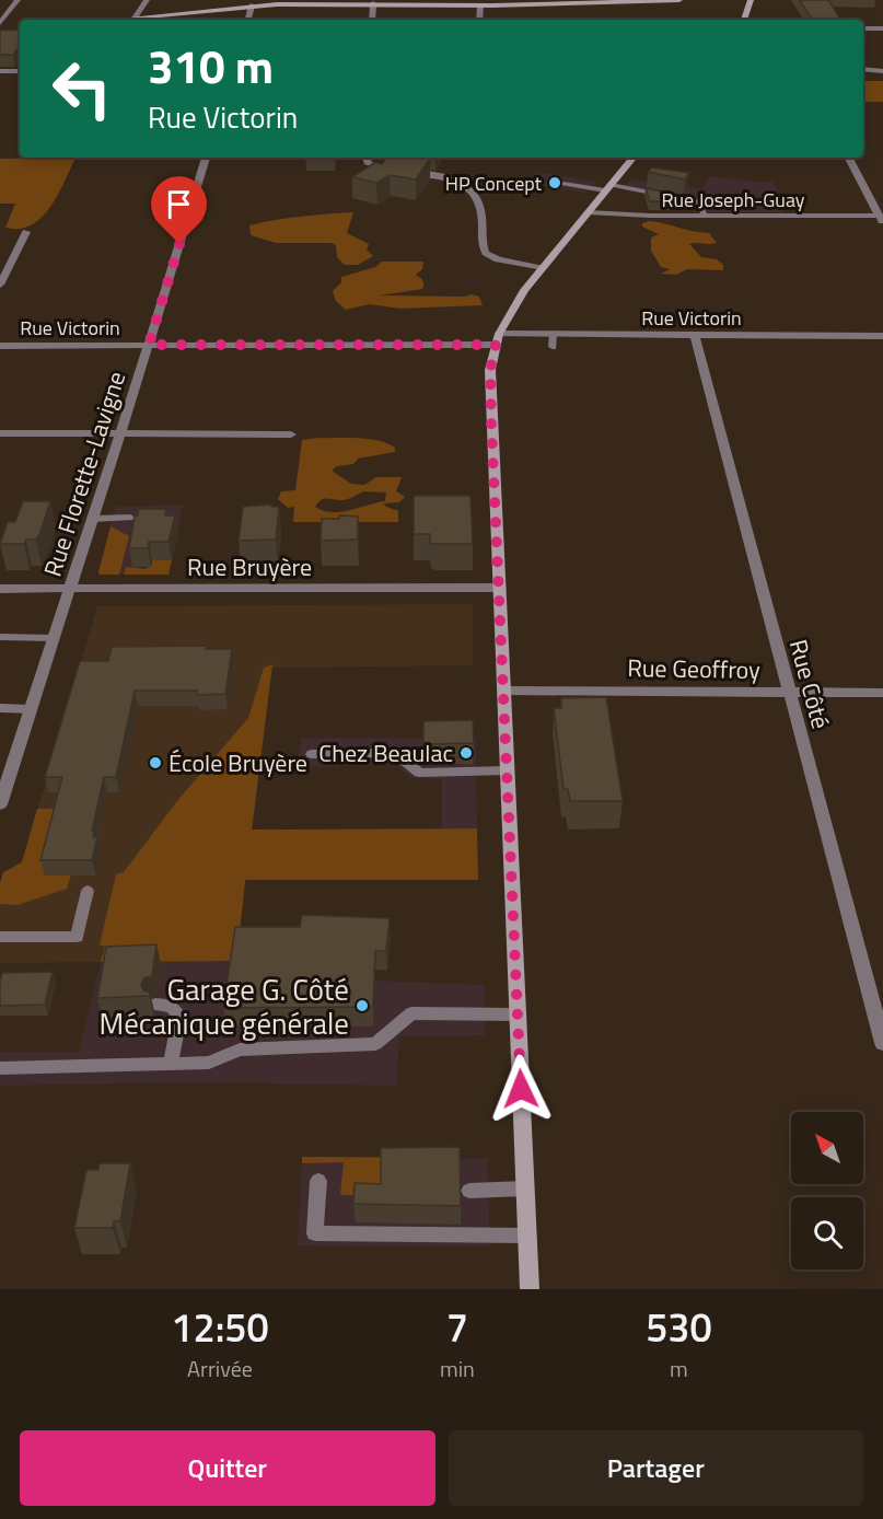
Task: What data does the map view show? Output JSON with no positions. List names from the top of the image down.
{
  "streets": {
    "street": [
      "Rue Joseph-Guay",
      "Rue Victorin",
      "Rue Florette-Lavigne",
      "Rue Bruyère",
      "Rue Geoffroy",
      "Rue Côté"
    ]
  },
  "crossings": [
    ["Rue Victorin", "Rue Florette-Lavigne"],
    ["Rue Victorin", "Rue Côté"],
    ["Rue Florette-Lavigne", "Rue Bruyère"],
    ["Rue Geoffroy", "Rue Côté"]
  ],
  "places": [
    "HP Concept",
    "Chez Beaulac",
    "École Bruyère",
    "Garage G. Côté Mécanique générale"
  ],
  "north": "top left",
  "page": {
    "turn": ["310 m", "Rue Victorin"],
    "eta": [
      "12:50",
      "Arrivée",
      "7",
      "min",
      "530",
      "m"
    ],
    "buttons": ["Quitter", "Partager"]
  }
}
